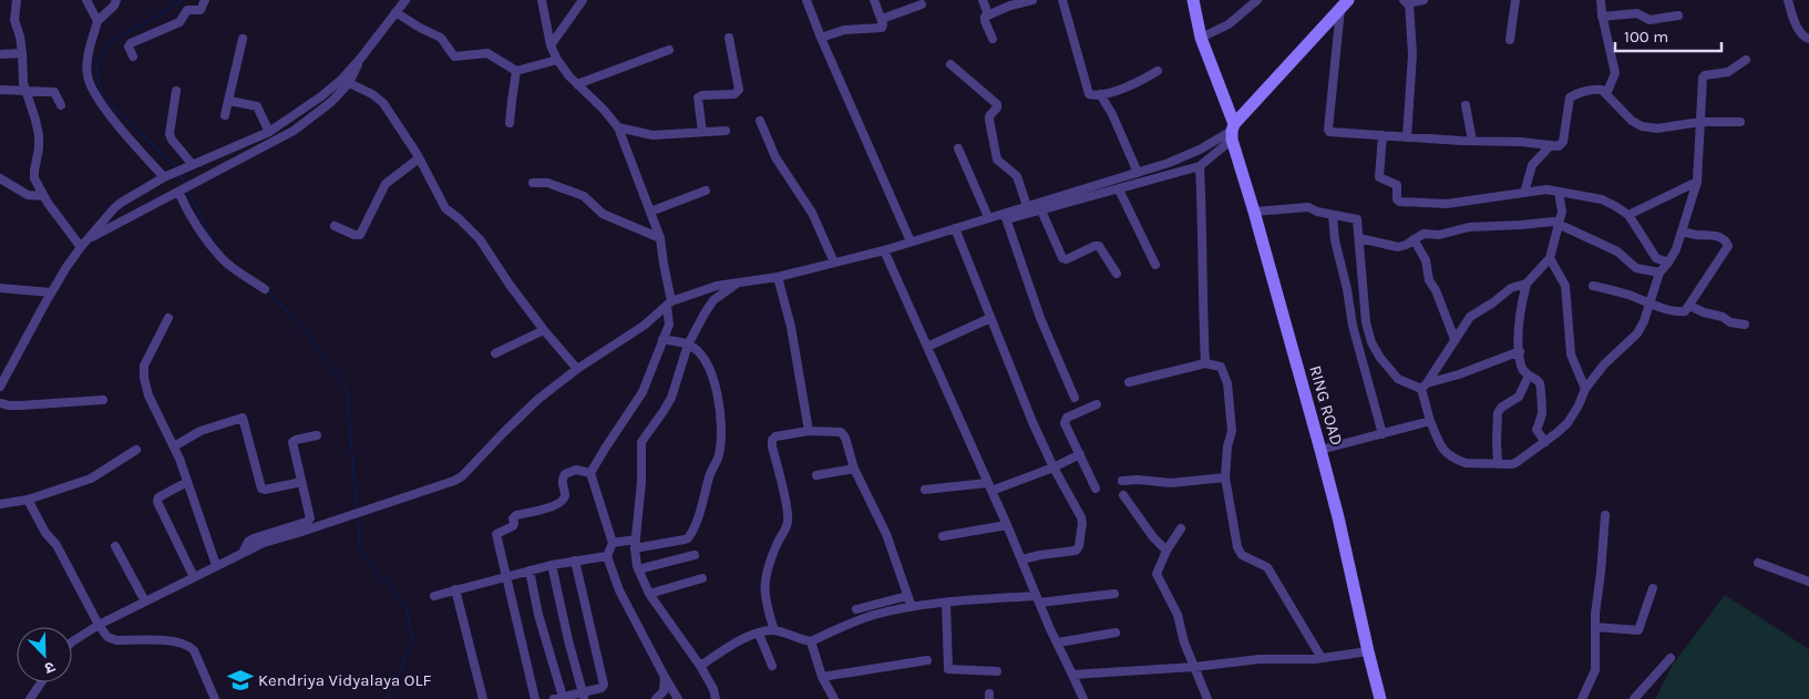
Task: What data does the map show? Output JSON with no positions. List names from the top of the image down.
{
  "streets": {
    "street": ["RING ROAD"]
  },
  "places": {
    "school or university": ["Kendriya Vidyalaya OLF"]
  },
  "scale_bar": "100 m",
  "north": "bottom right"
}
